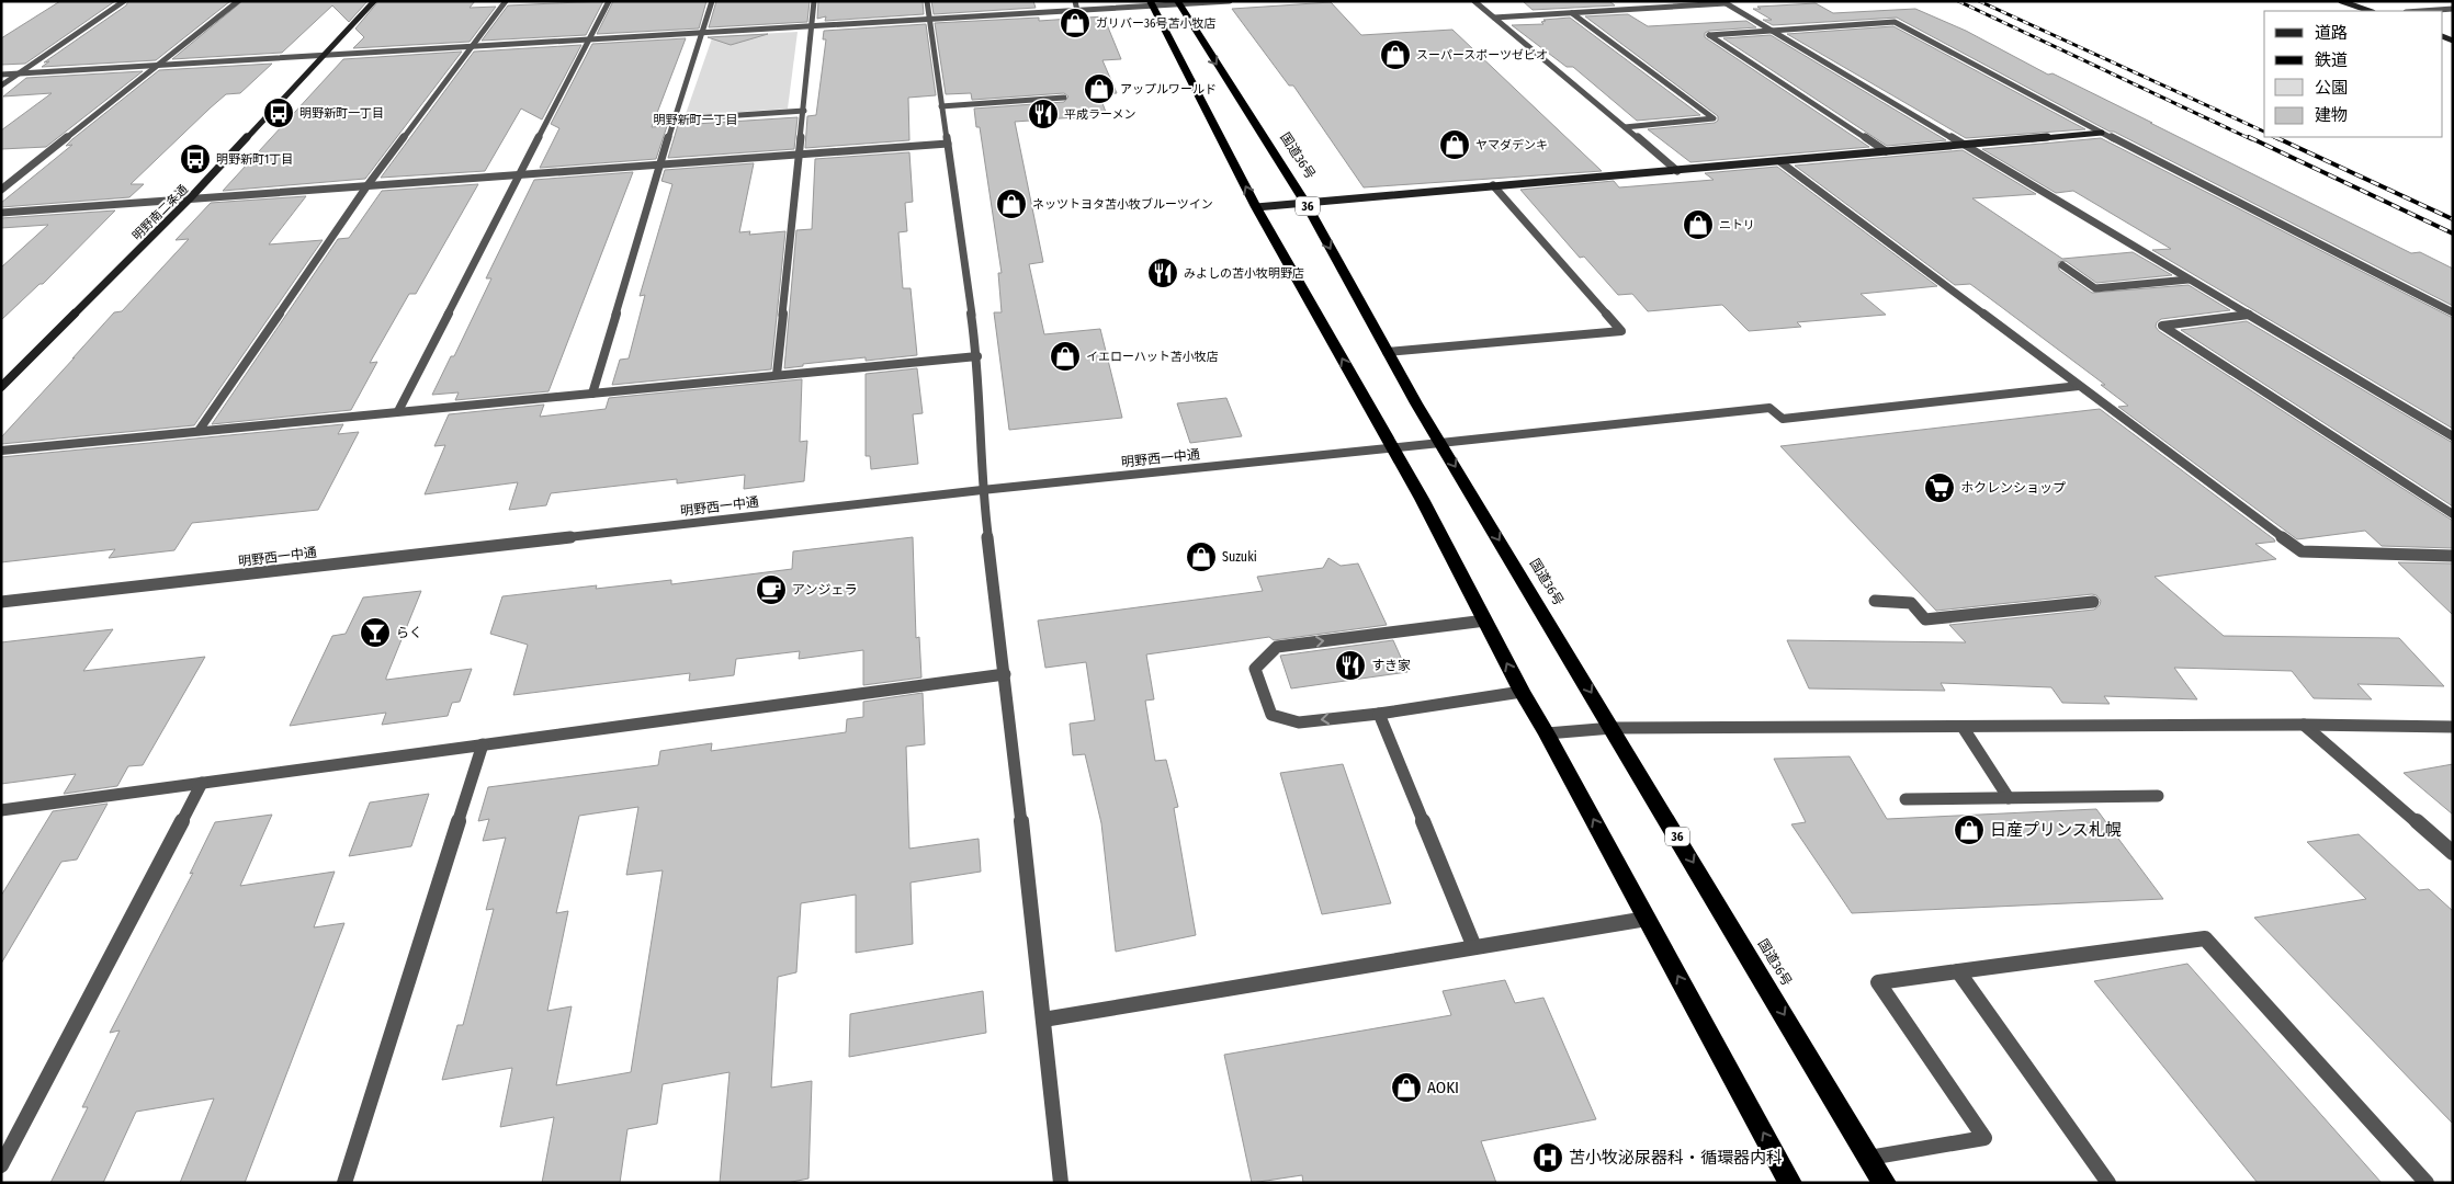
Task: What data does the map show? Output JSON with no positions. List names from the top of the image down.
{
  "streets": {
    "highway": ["国道36号", "36"],
    "street": ["明野南二条通", "明野西一中通"]
  },
  "crossings": [
    ["国道36号", "明野西一中通"]
  ],
  "districts": ["明野新町一丁目"],
  "places": {
    "shop": [
      "ガリバー36号苫小牧店",
      "スーパースポーツゼビオ",
      "アップルワールド",
      "ヤマダデンキ",
      "ネッツトヨタ苫小牧ブルーツイン",
      "ニトリ",
      "イエローハット苫小牧店",
      "Suzuki",
      "日産プリンス札幌",
      "AOKI"
    ],
    "bus stop": ["明野新町一丁目", "明野新町1丁目"],
    "restaurant": ["平成ラーメン", "みよしの苫小牧明野店", "すき家"],
    "supermarket": ["ホクレンショップ"],
    "cafe": ["アンジェラ"],
    "bar": ["らく"],
    "hospital": ["苫小牧泌尿器科・循環器内科"]
  },
  "legend": [
    "道路",
    "鉄道",
    "公園",
    "建物"
  ]
}
